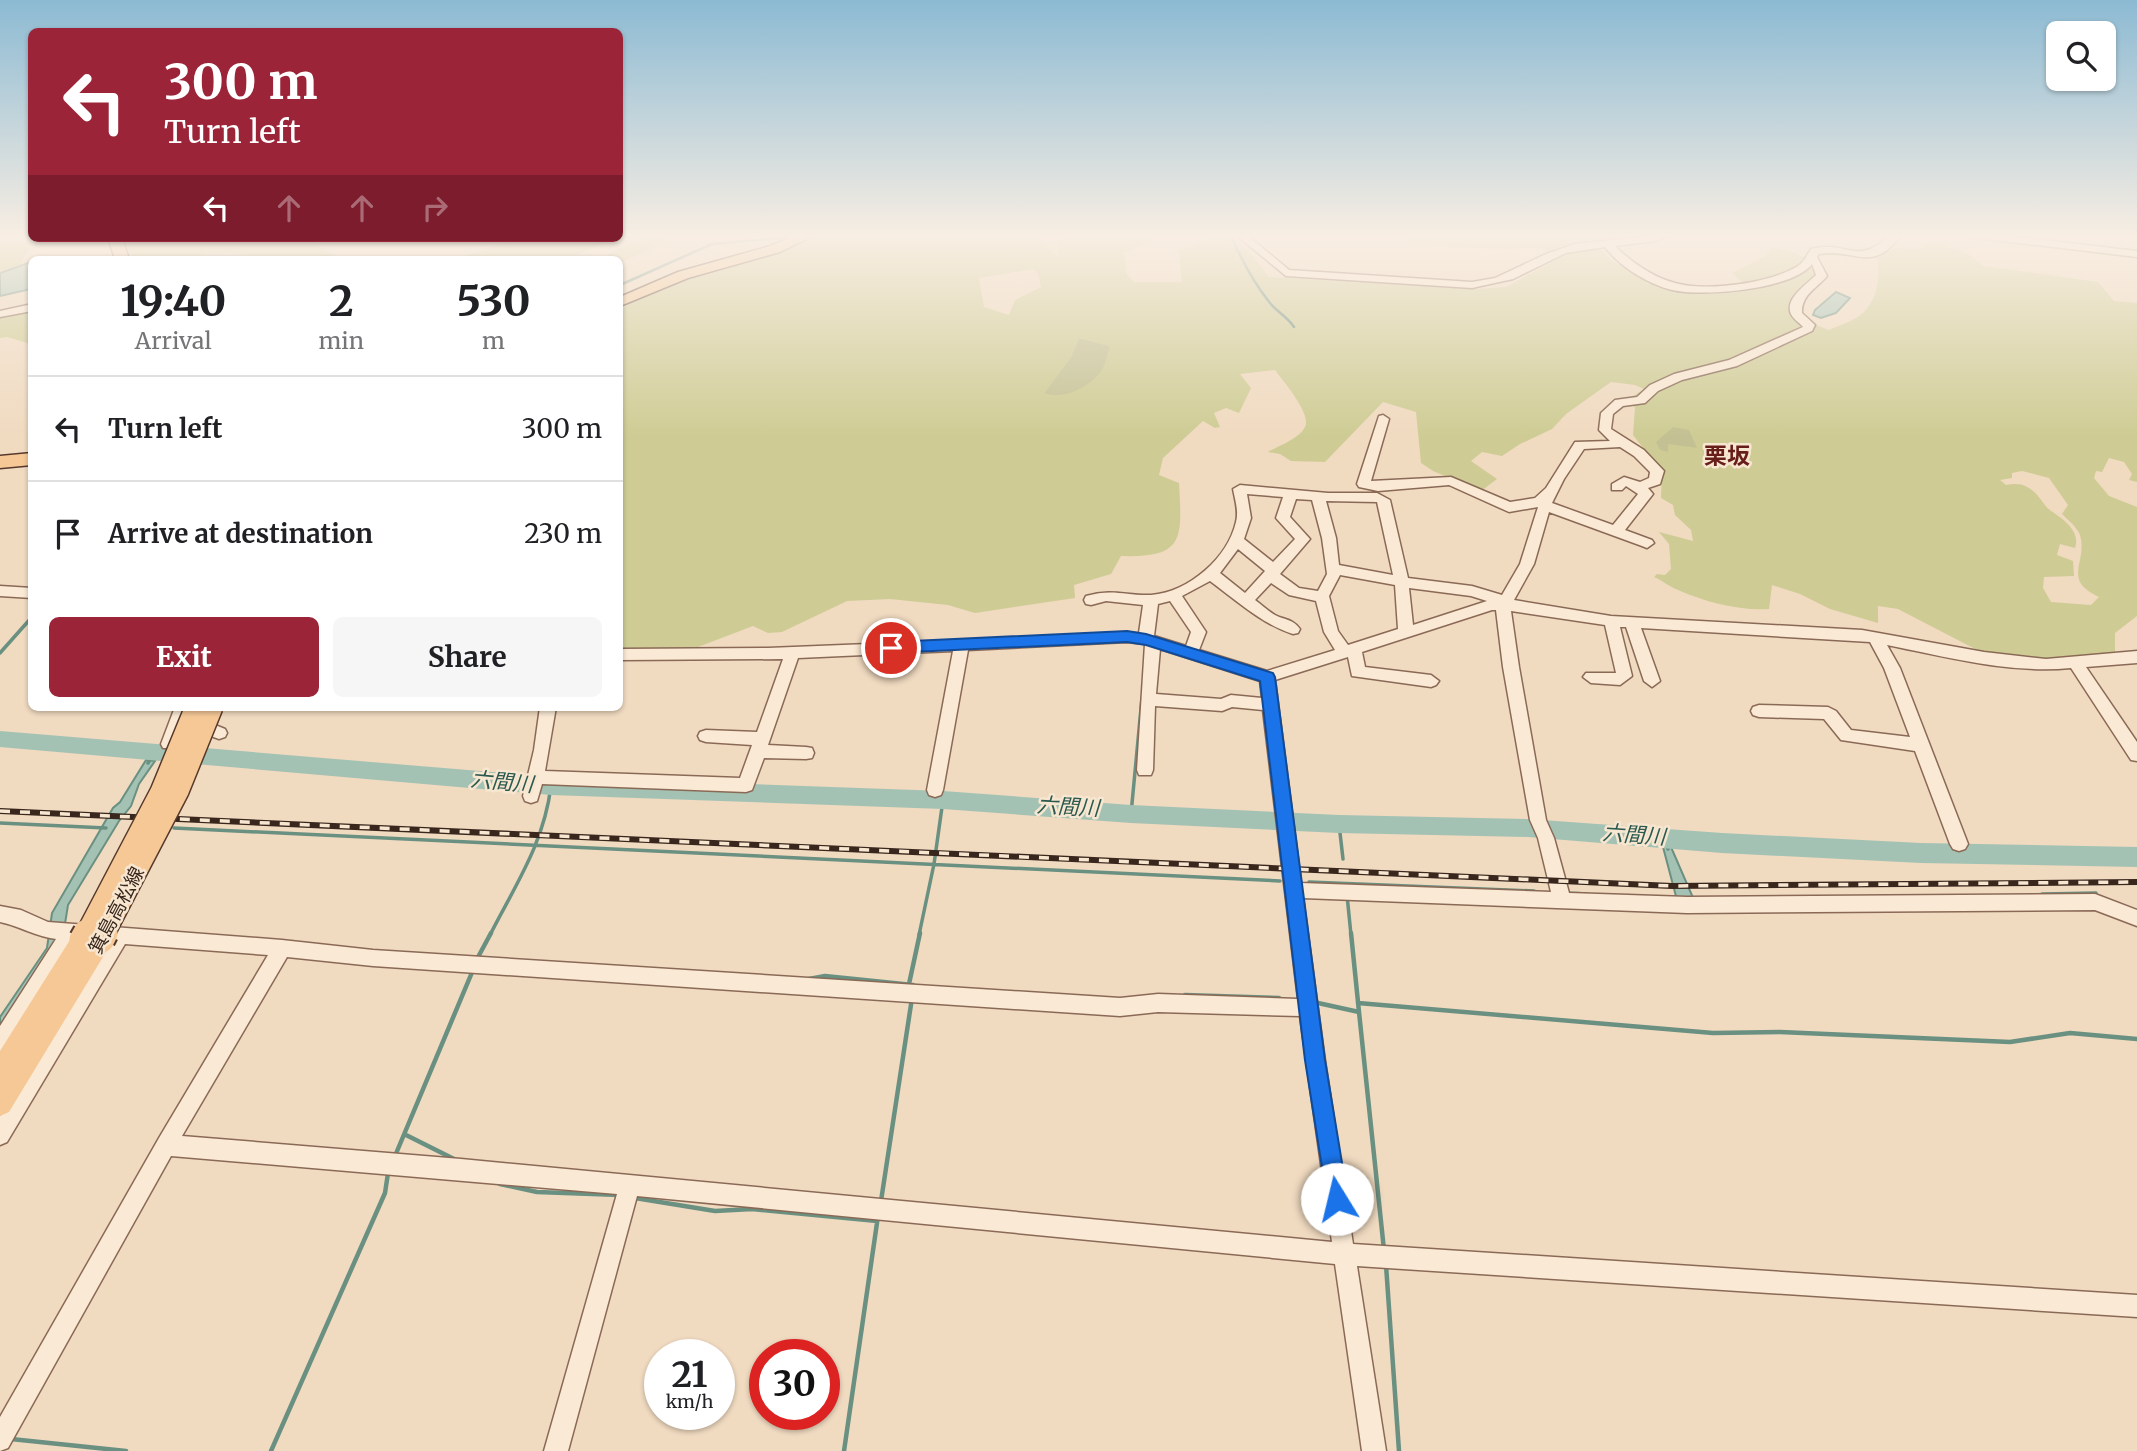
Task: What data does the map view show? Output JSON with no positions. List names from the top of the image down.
{
  "streets": {
    "main road": ["箕島高松線"]
  },
  "districts": ["栗坂"],
  "water": ["六間川"],
  "page": {
    "turn": ["300 m", "Turn left"],
    "eta": [
      "19:40",
      "Arrival",
      "2",
      "min",
      "530",
      "m"
    ],
    "list": [
      {
        "name": "Turn left",
        "value": "300 m"
      },
      {
        "name": "Arrive at destination",
        "value": "230 m"
      }
    ],
    "buttons": ["Exit", "Share"],
    "speed": "21 km/h",
    "limit": "30"
  }
}
